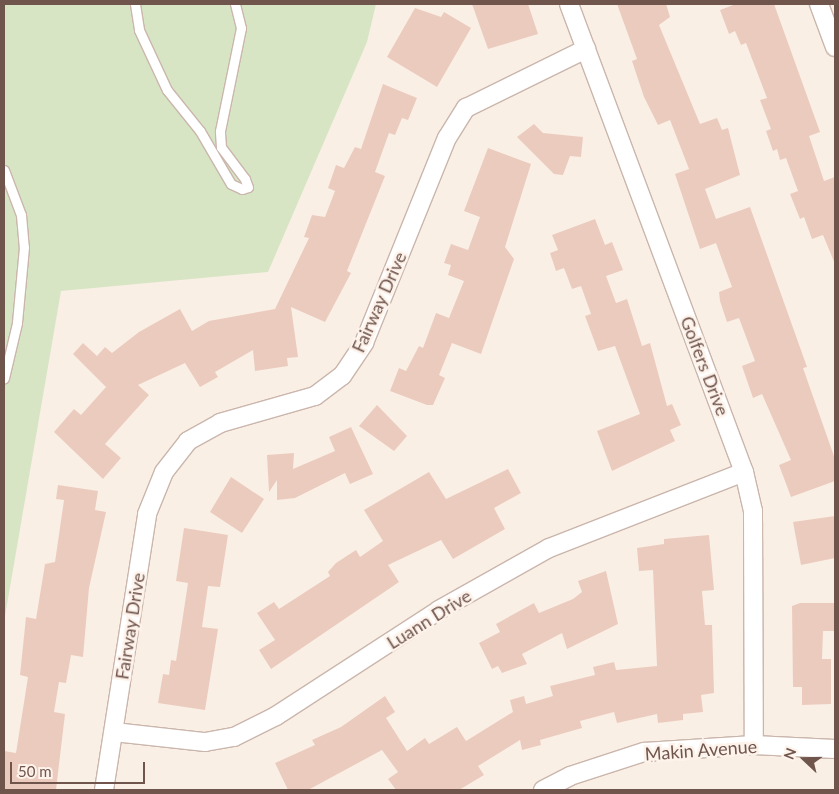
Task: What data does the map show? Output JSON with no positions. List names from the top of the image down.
{
  "streets": {
    "street": [
      "Fairway Drive",
      "Golfers Drive",
      "Luann Drive",
      "Makin Avenue"
    ]
  },
  "crossings": [
    ["Fairway Drive", "Golfers Drive"],
    ["Fairway Drive", "Luann Drive"],
    ["Golfers Drive", "Luann Drive"],
    ["Golfers Drive", "Makin Avenue"]
  ],
  "scale_bar": "50 m",
  "north": "left"
}
